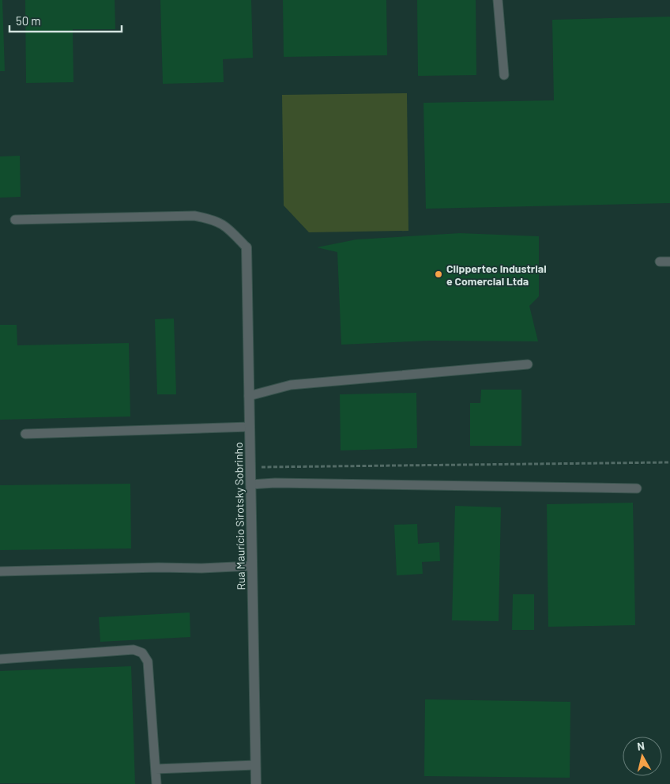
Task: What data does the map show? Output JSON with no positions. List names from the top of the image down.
{
  "streets": {
    "street": ["Rua Maurício Sirotsky Sobrinho"]
  },
  "places": ["Clippertec Industrial e Comercial Ltda"],
  "scale_bar": "50 m",
  "north": "top"
}
